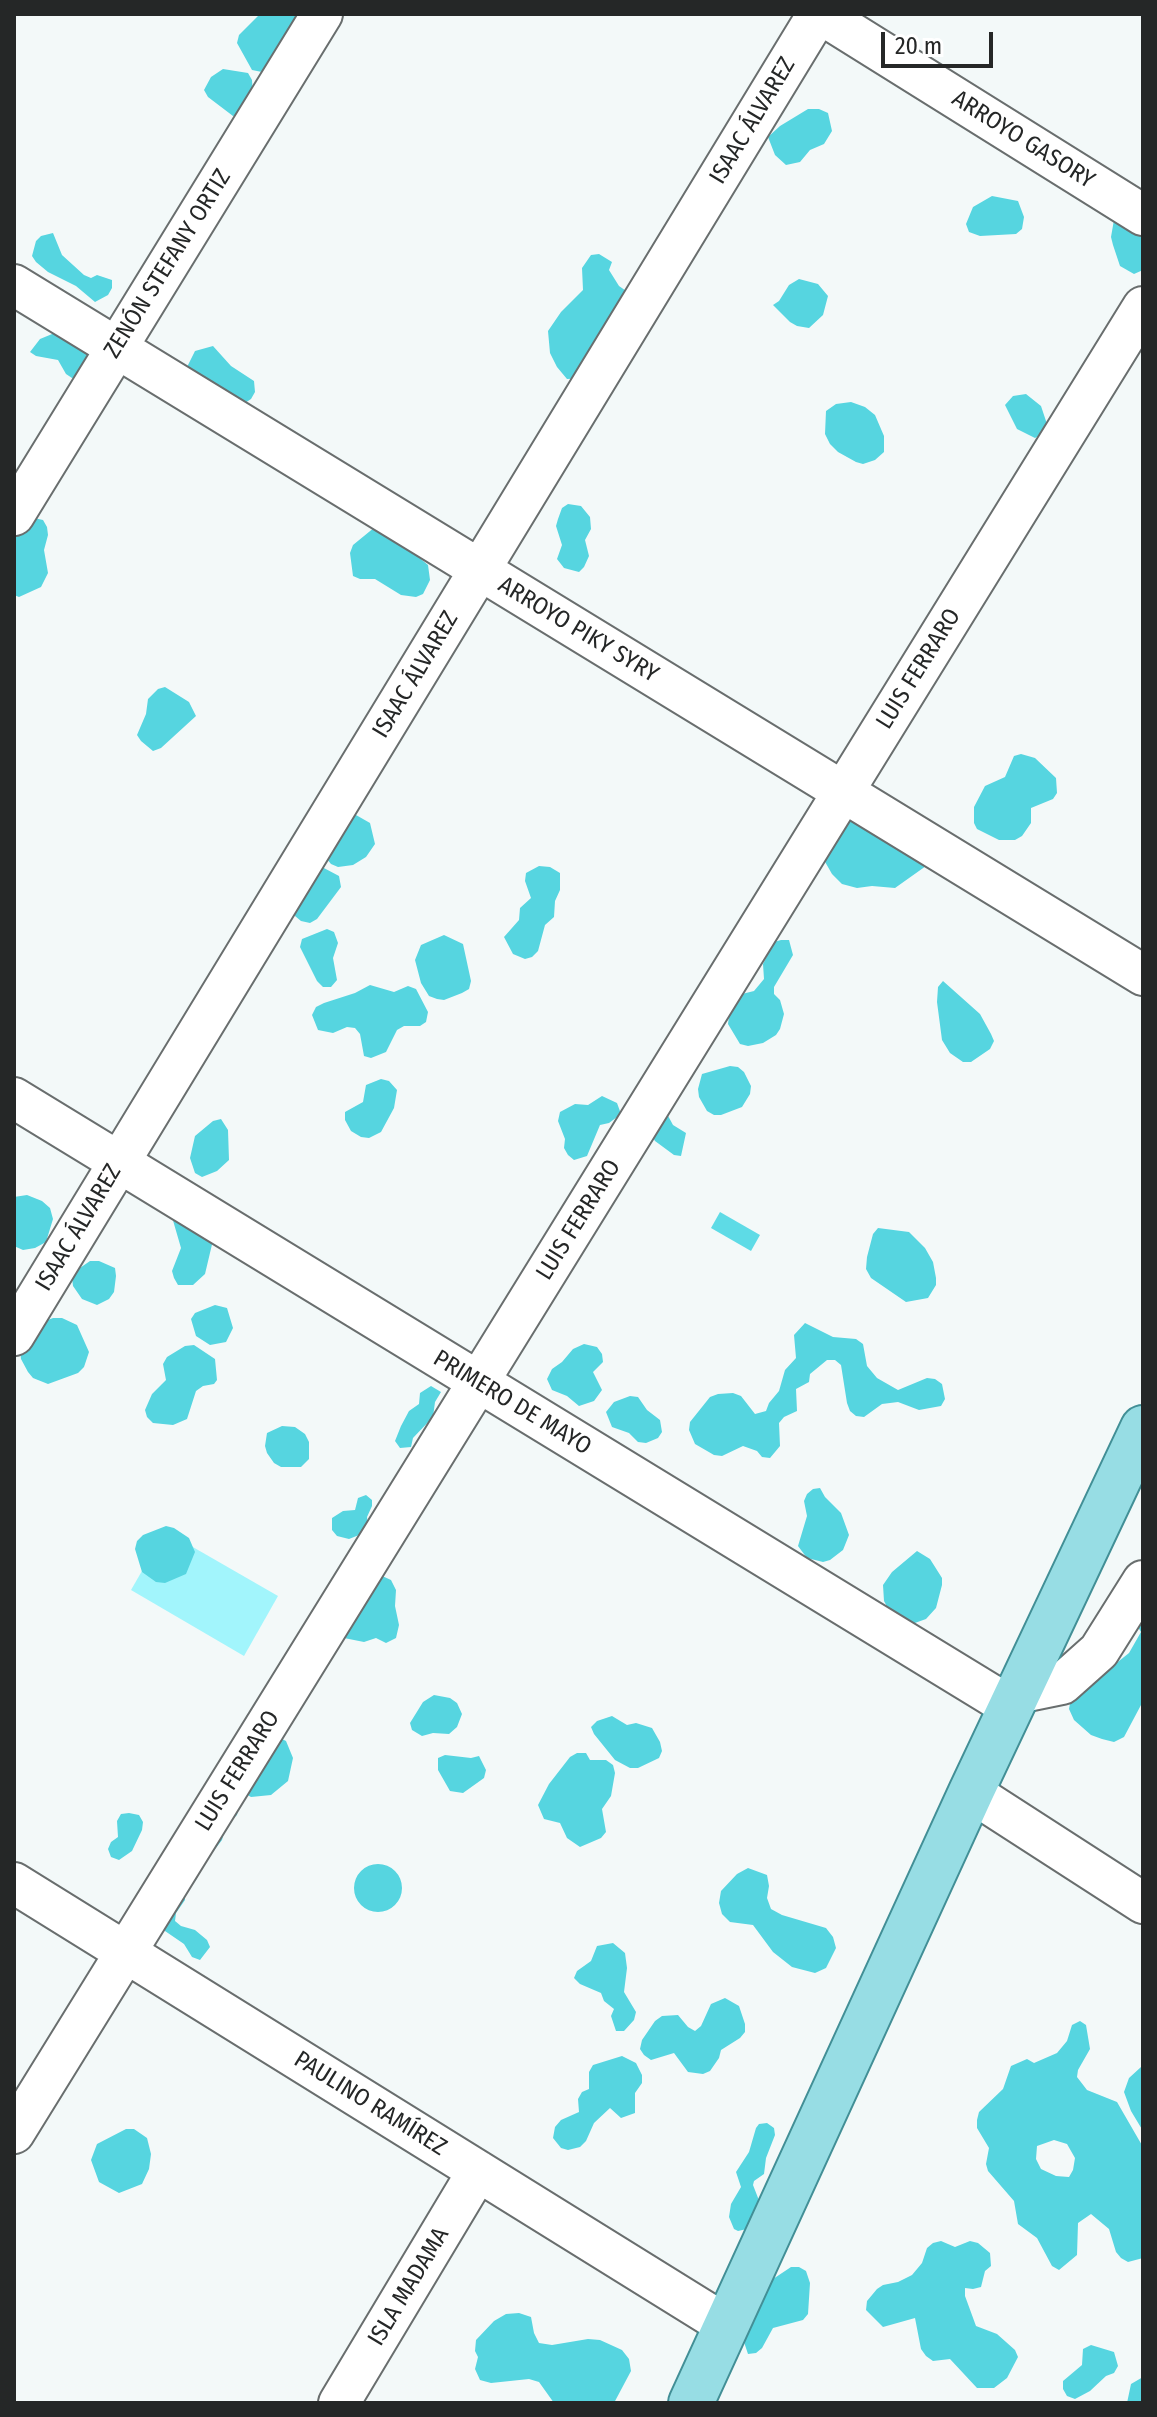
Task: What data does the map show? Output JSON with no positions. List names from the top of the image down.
{
  "streets": {
    "street": [
      "ISAAC ÁLVAREZ",
      "ARROYO GASORY",
      "ZENÓN STEFANY ORTIZ",
      "ARROYO PIKY SYRY",
      "LUIS FERRARO",
      "PRIMERO DE MAYO",
      "PAULINO RAMÍREZ",
      "ISLA MADAMA"
    ]
  },
  "crossings": [
    ["ISAAC ÁLVAREZ", "ARROYO GASORY"],
    ["ISAAC ÁLVAREZ", "ARROYO PIKY SYRY"],
    ["ISAAC ÁLVAREZ", "PRIMERO DE MAYO"],
    ["ZENÓN STEFANY ORTIZ", "ARROYO PIKY SYRY"],
    ["ARROYO PIKY SYRY", "LUIS FERRARO"],
    ["LUIS FERRARO", "PRIMERO DE MAYO"],
    ["LUIS FERRARO", "PAULINO RAMÍREZ"],
    ["PAULINO RAMÍREZ", "ISLA MADAMA"]
  ],
  "scale_bar": "20 m"
}
